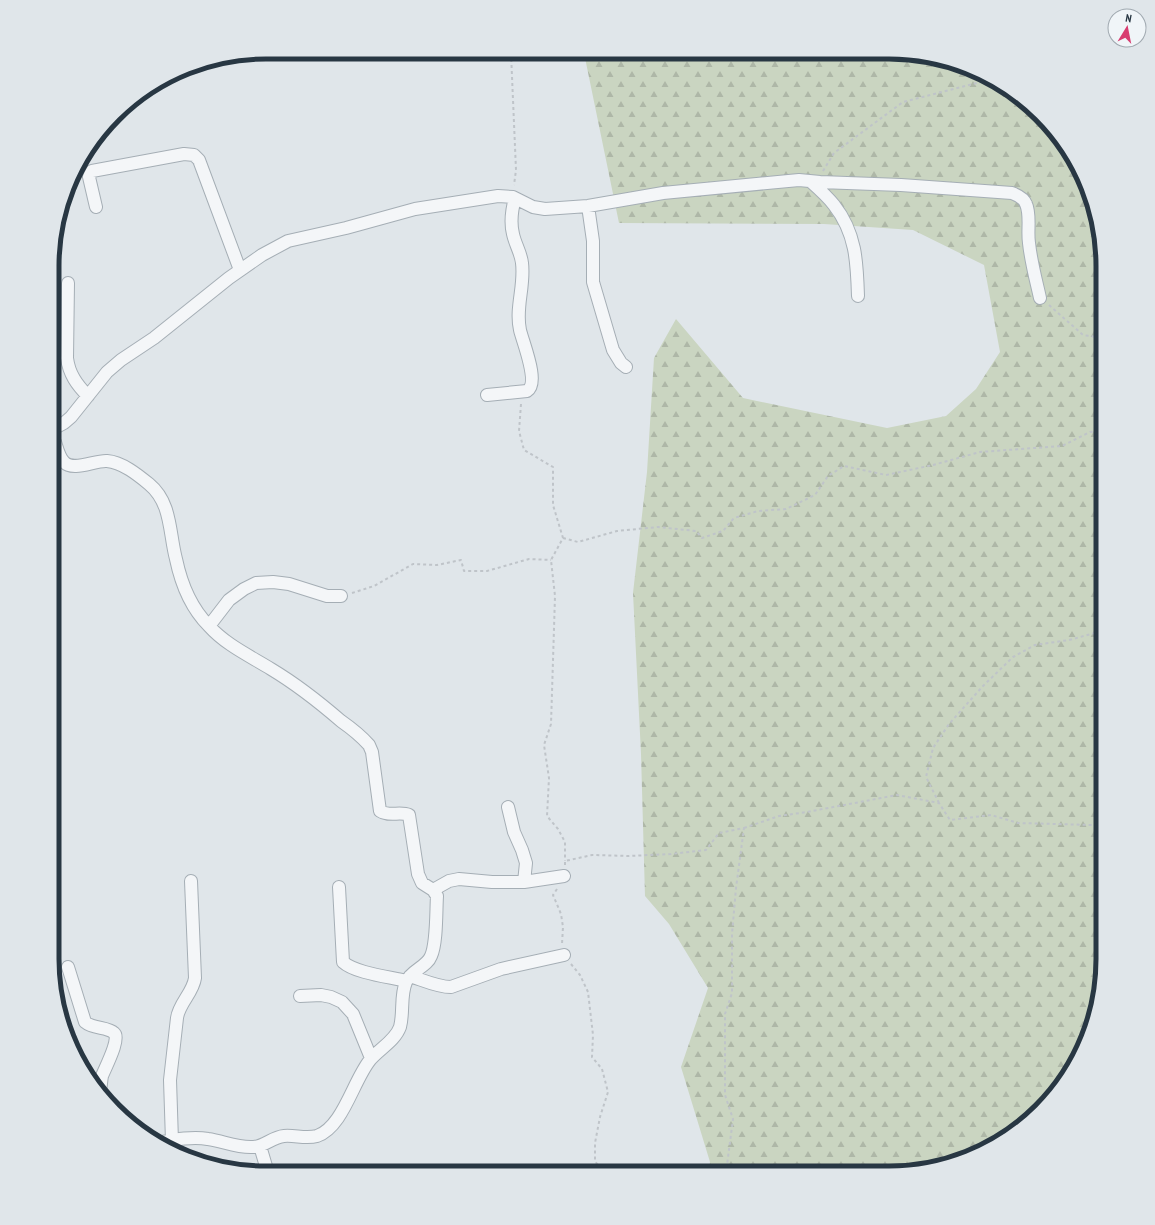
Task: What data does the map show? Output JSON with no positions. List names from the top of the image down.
{
  "north": "top"
}
